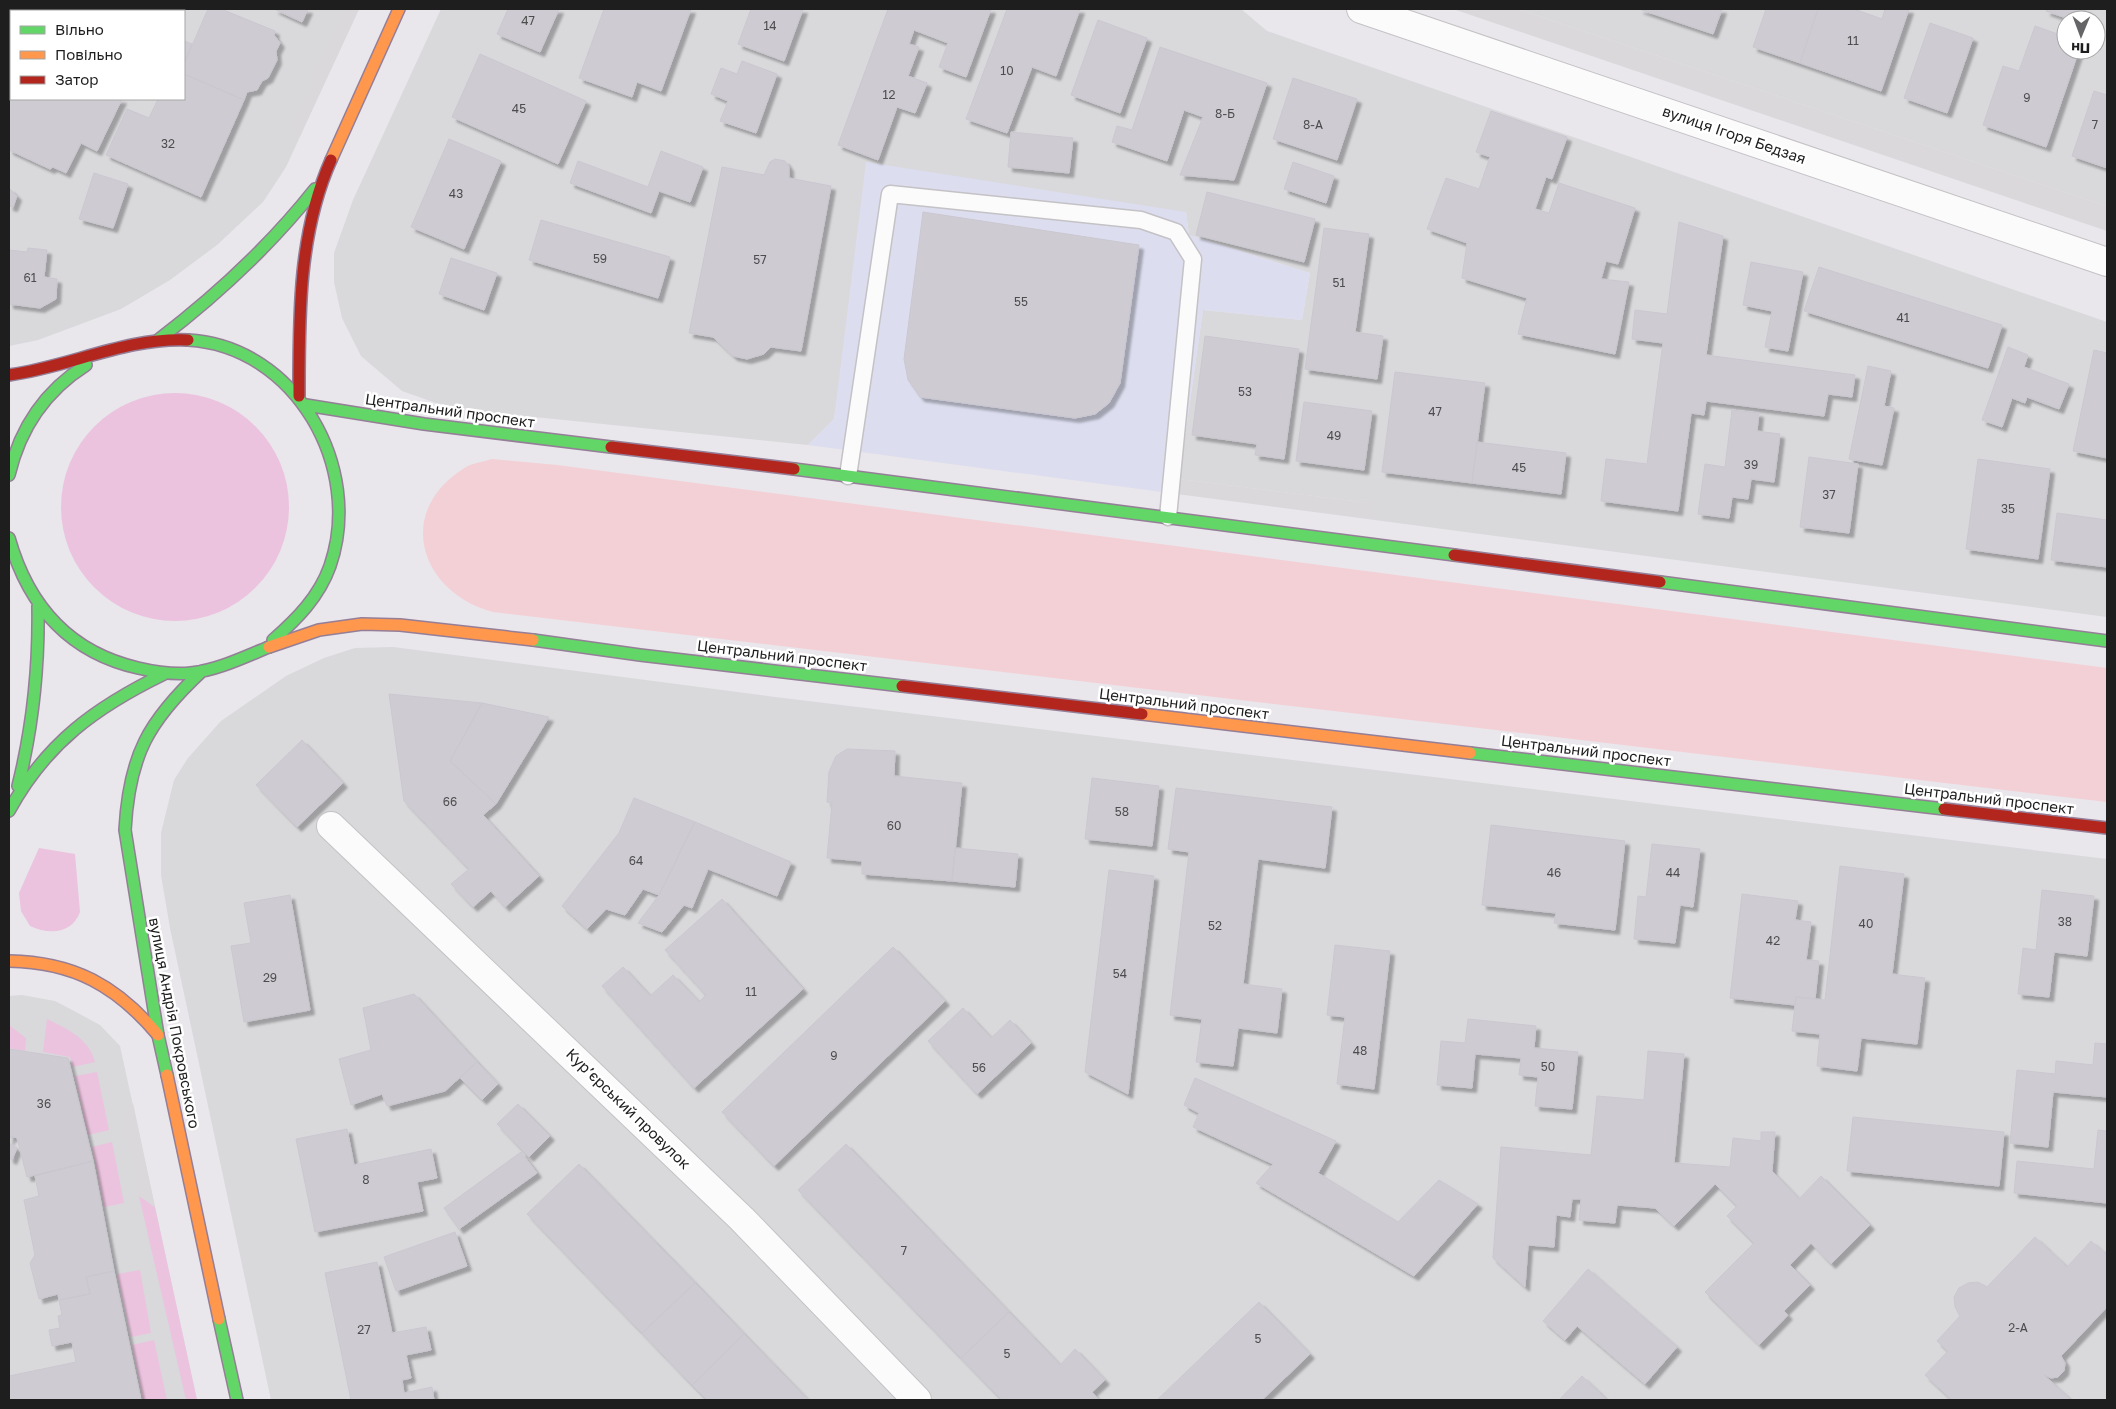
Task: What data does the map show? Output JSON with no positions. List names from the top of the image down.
{
  "streets": {
    "main road": ["Центральний проспект", "вулиця Андрія Покровського"],
    "street": ["вулиця Ігоря Бедзая", "Курʼєрський провулок"]
  },
  "crossings": [
    ["Центральний проспект", "вулиця Андрія Покровського"]
  ],
  "house_numbers": [
    "47",
    "14",
    "11",
    "10",
    "12",
    "9",
    "45",
    "8-Б",
    "8-А",
    "7",
    "32",
    "43",
    "59",
    "57",
    "61",
    "51",
    "55",
    "41",
    "53",
    "47",
    "49",
    "39",
    "45",
    "37",
    "35",
    "66",
    "58",
    "60",
    "64",
    "46",
    "44",
    "38",
    "40",
    "52",
    "42",
    "54",
    "29",
    "11",
    "48",
    "9",
    "50",
    "56",
    "36",
    "8",
    "7",
    "2-А",
    "27",
    "5",
    "5"
  ],
  "legend": ["Вільно", "Повільно", "Затор"],
  "north": "bottom"
}
